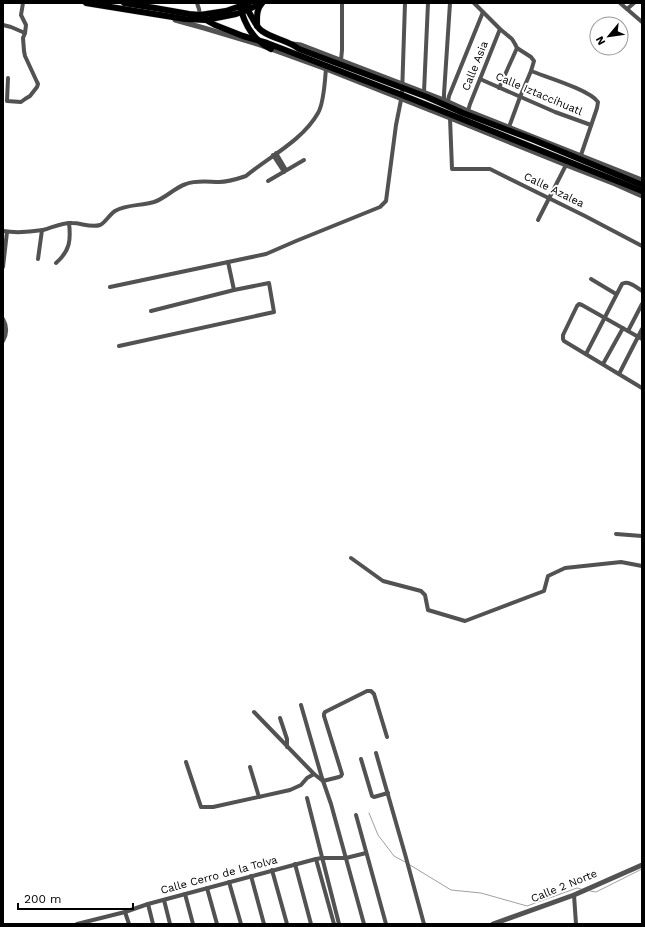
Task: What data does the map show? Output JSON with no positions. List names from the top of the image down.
{
  "streets": {
    "street": [
      "Calle Asia",
      "Calle Iztaccíhuatl",
      "Calle Azalea",
      "Calle Cerro de la Tolva",
      "Calle 2 Norte"
    ]
  },
  "crossings": [
    ["Calle Asia", "Calle Iztaccíhuatl"]
  ],
  "scale_bar": "200 m",
  "north": "bottom left"
}
